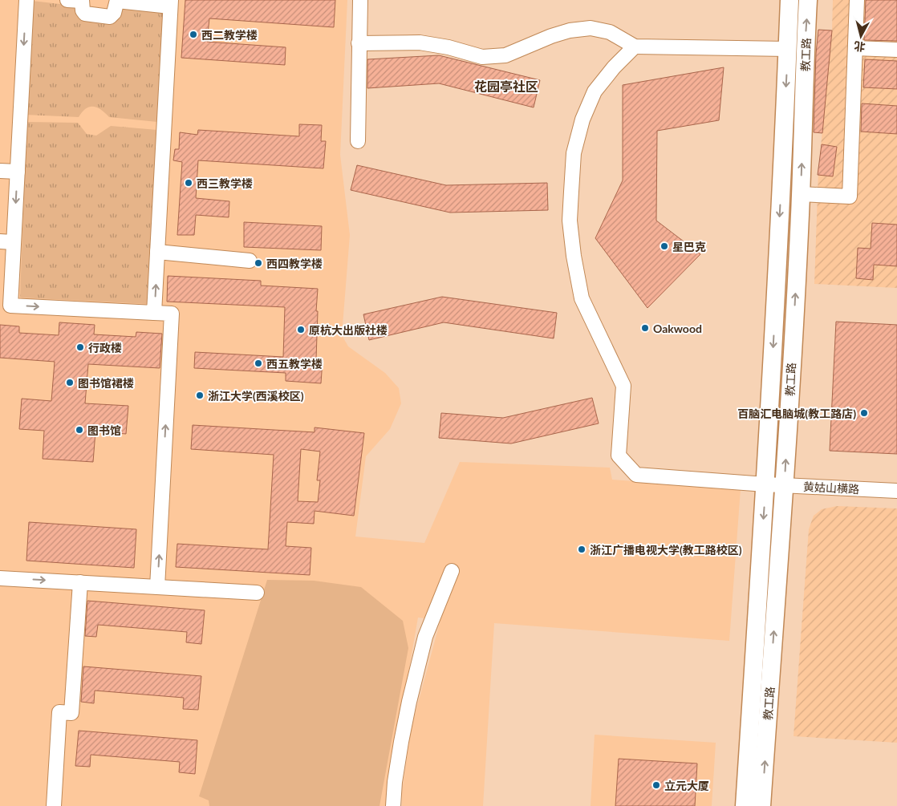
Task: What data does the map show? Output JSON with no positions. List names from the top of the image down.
{
  "streets": {
    "main road": ["教工路"],
    "street": ["黄姑山横路"]
  },
  "crossings": [
    ["教工路", "黄姑山横路"]
  ],
  "districts": ["花园亭社区"],
  "places": [
    "西二教学楼",
    "西三教学楼",
    "星巴克",
    "西四教学楼",
    "Oakwood",
    "原杭大出版社楼",
    "行政楼",
    "西五教学楼",
    "图书馆裙楼",
    "浙江大学(西溪校区)",
    "百脑汇电脑城(教工路店)",
    "图书馆",
    "浙江广播电视大学(教工路校区)",
    "立元大厦"
  ],
  "north": "bottom"
}
